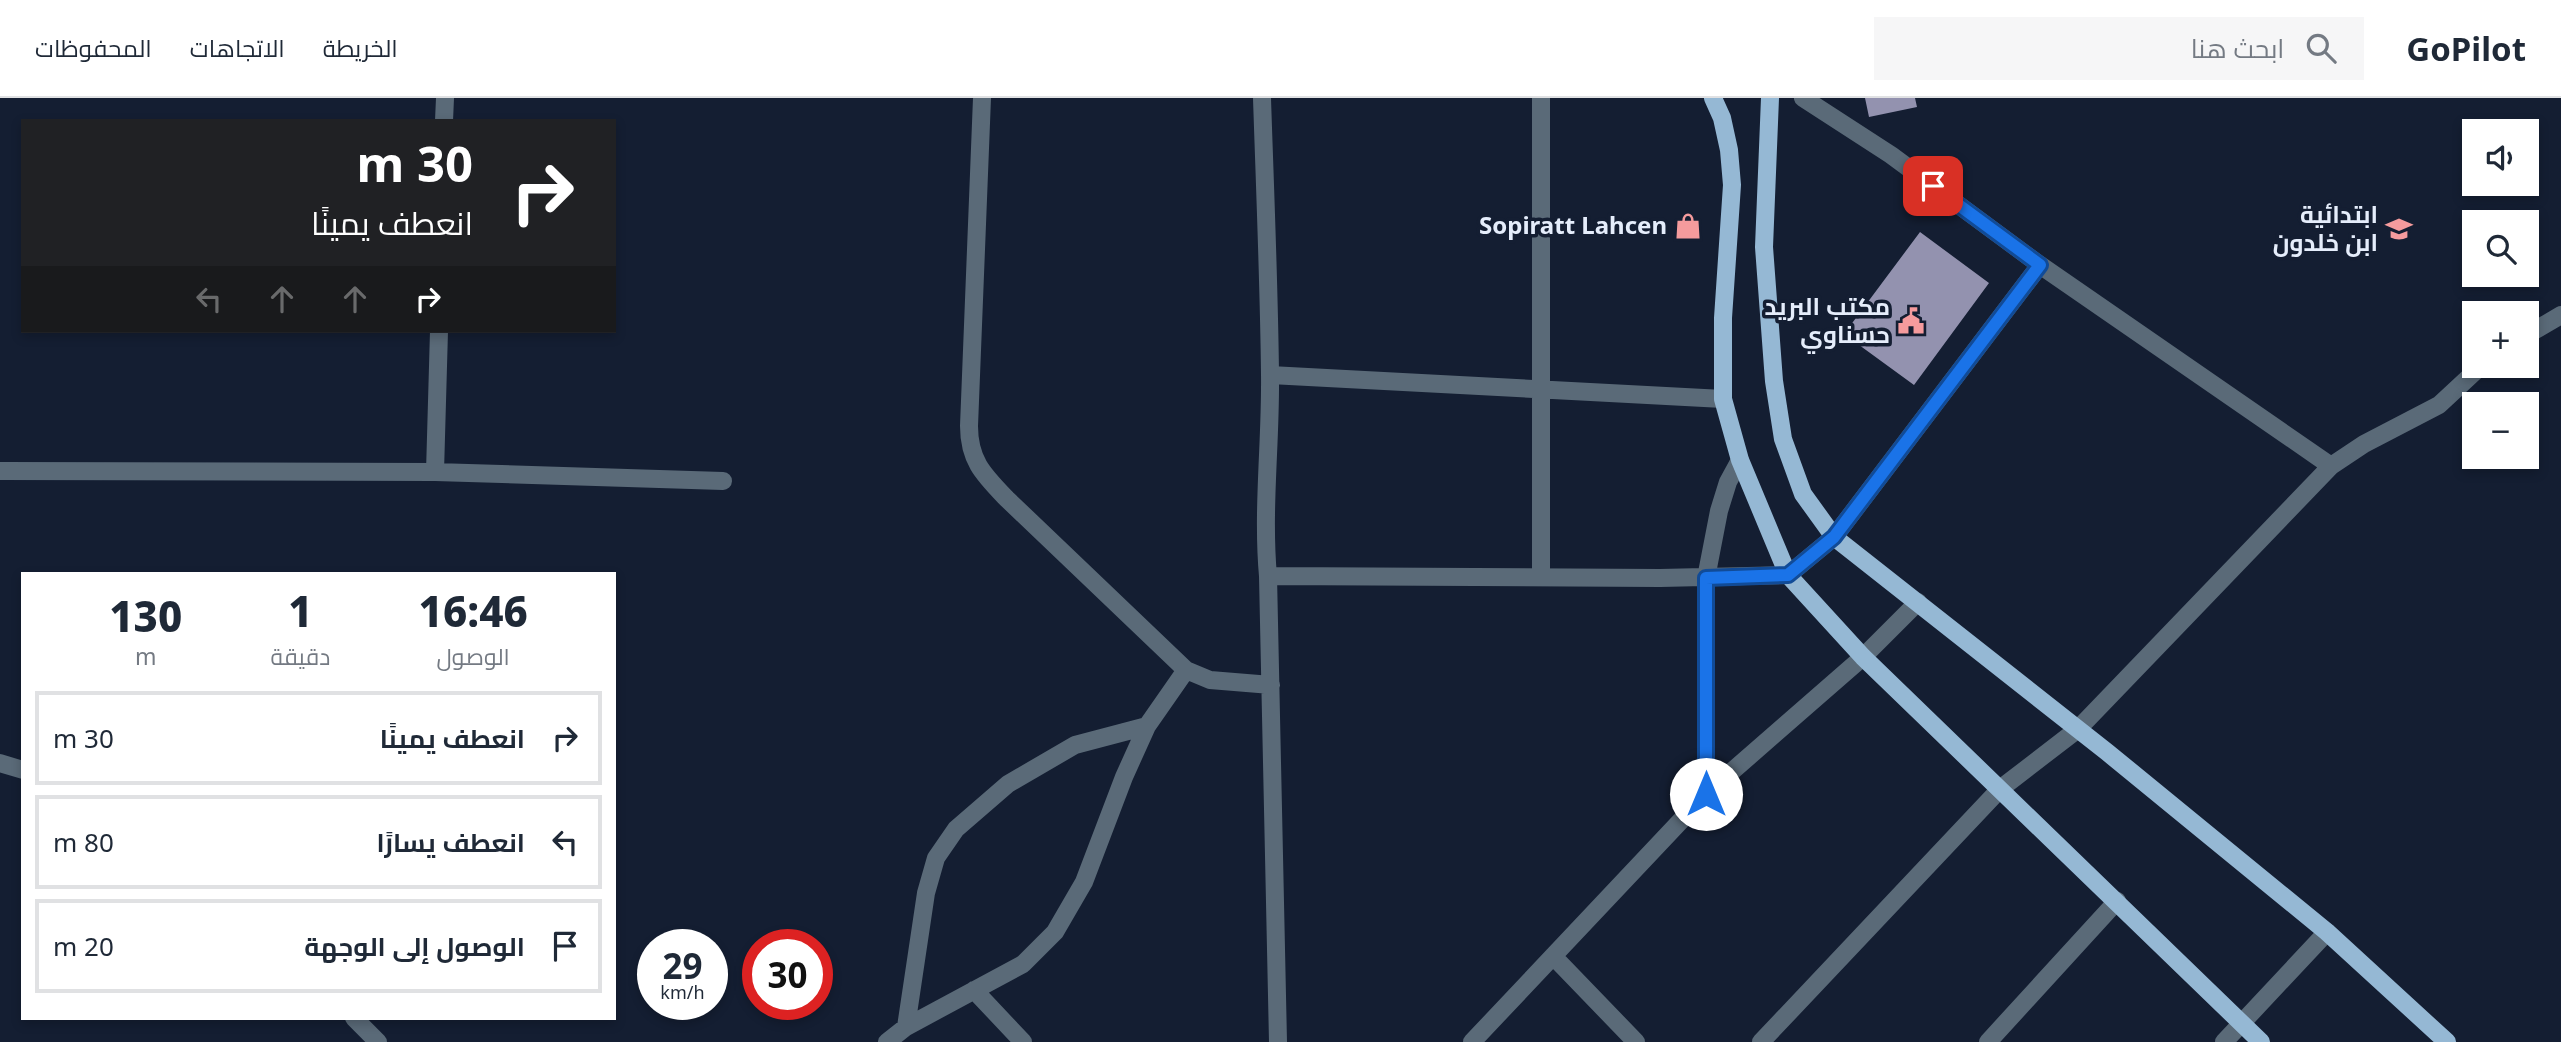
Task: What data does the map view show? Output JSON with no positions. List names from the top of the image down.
{
  "places": {
    "shop": ["Sopiratt Lahcen"],
    "school or university": ["ابتدائية ابن خلدون"],
    "public building": ["مكتب البريد حسناوي"]
  },
  "page": {
    "header": "GoPilot",
    "search": "ابحث هنا",
    "nav": ["الخريطة", "الاتجاهات", "المحفوظات"],
    "map_buttons": ["+", "−"],
    "turn": ["30 m", "انعطف يمينًا"],
    "eta": [
      "16:46",
      "الوصول",
      "1",
      "دقيقة",
      "130",
      "m"
    ],
    "list": [
      {
        "name": "انعطف يمينًا",
        "value": "30 m"
      },
      {
        "name": "انعطف يسارًا",
        "value": "80 m"
      },
      {
        "name": "الوصول إلى الوجهة",
        "value": "20 m"
      }
    ],
    "speed": "29 km/h",
    "limit": "30"
  }
}
